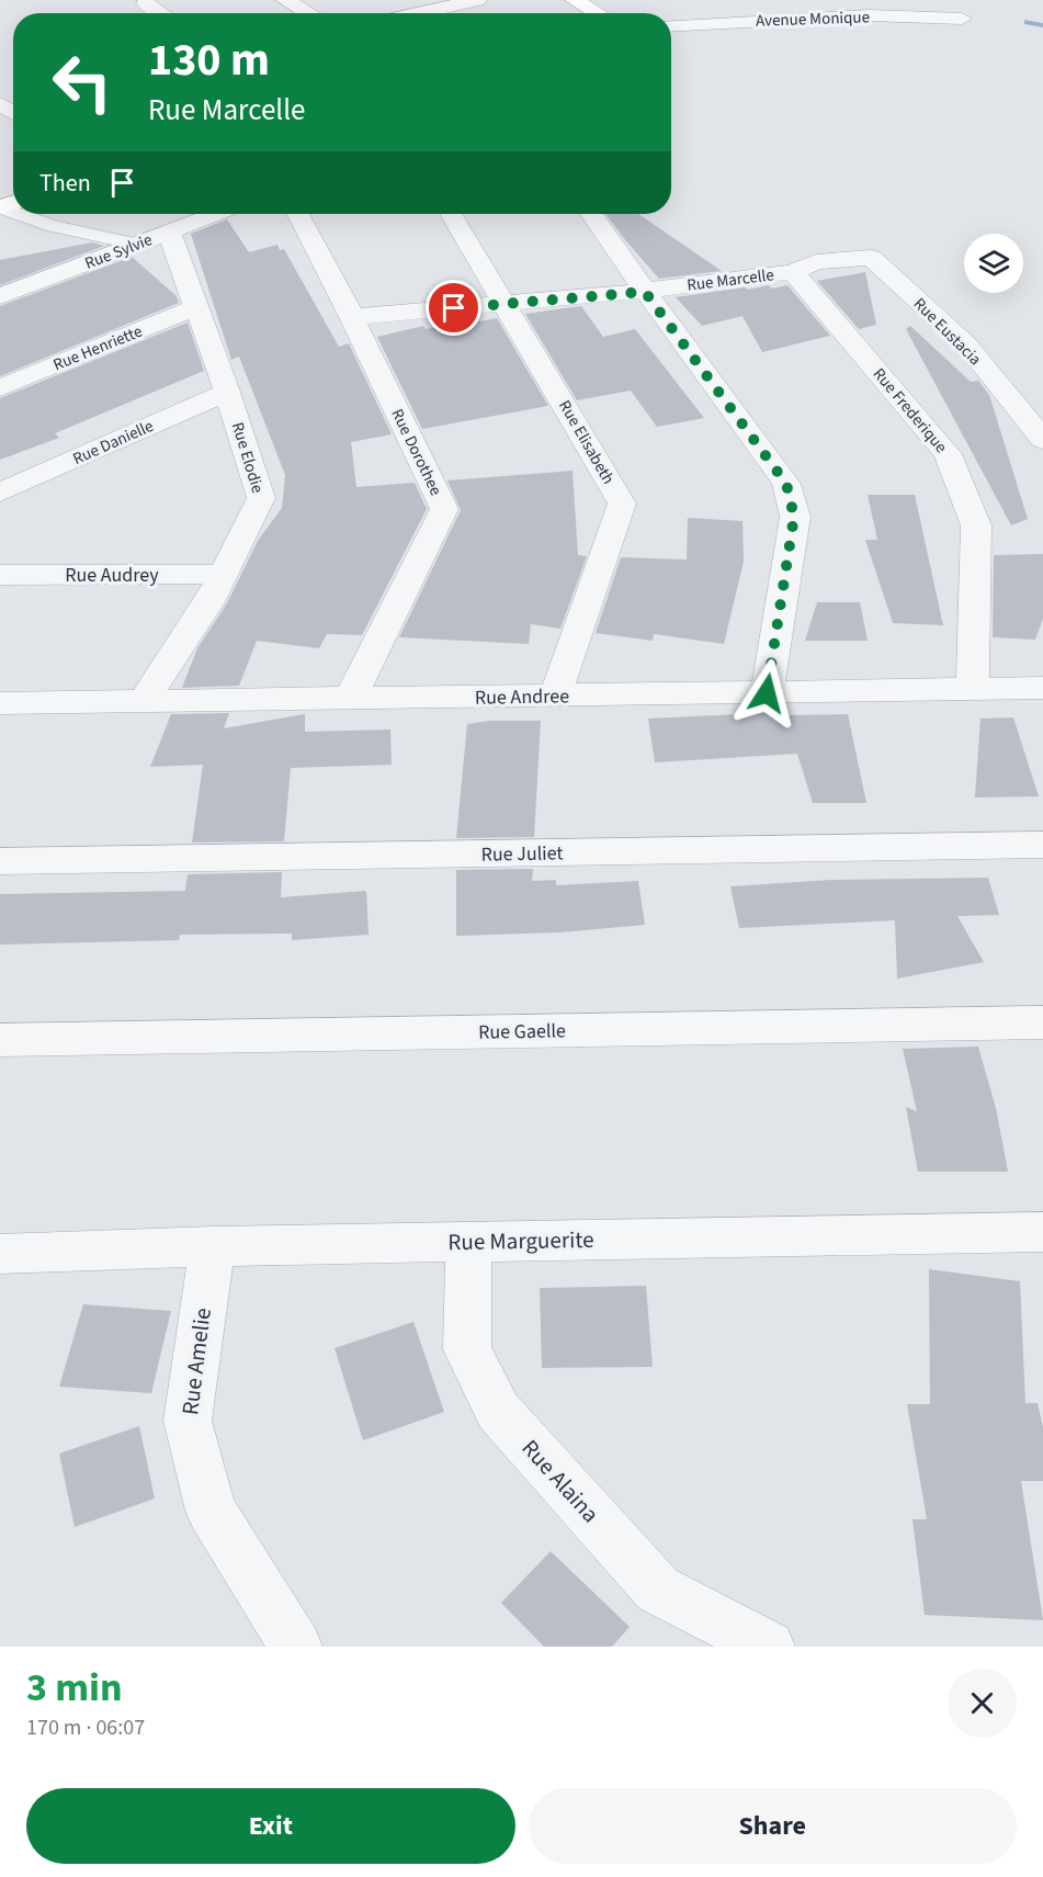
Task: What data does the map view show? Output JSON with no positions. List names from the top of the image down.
{
  "streets": {
    "street": [
      "Avenue Monique",
      "Rue Sylvie",
      "Rue Marcelle",
      "Rue Eustacia",
      "Rue Henriette",
      "Rue Frederique",
      "Rue Danielle",
      "Rue Elisabeth",
      "Rue Dorothee",
      "Rue Elodie",
      "Rue Audrey",
      "Rue Andree",
      "Rue Juliet",
      "Rue Gaelle",
      "Rue Marguerite",
      "Rue Amelie",
      "Rue Alaina"
    ]
  },
  "crossings": [
    ["Rue Sylvie", "Rue Elodie"],
    ["Rue Marcelle", "Rue Eustacia"],
    ["Rue Marcelle", "Rue Frederique"],
    ["Rue Marcelle", "Rue Elisabeth"],
    ["Rue Marcelle", "Rue Dorothee"],
    ["Rue Henriette", "Rue Elodie"],
    ["Rue Frederique", "Rue Andree"],
    ["Rue Danielle", "Rue Elodie"],
    ["Rue Elisabeth", "Rue Andree"],
    ["Rue Dorothee", "Rue Andree"],
    ["Rue Elodie", "Rue Audrey"],
    ["Rue Elodie", "Rue Andree"],
    ["Rue Marguerite", "Rue Amelie"],
    ["Rue Marguerite", "Rue Alaina"]
  ],
  "page": {
    "turn": ["130 m", "Rue Marcelle"],
    "then": "Then",
    "heading": ["3 min", "170 m · 06:07"],
    "buttons": ["Exit", "Share"]
  }
}
